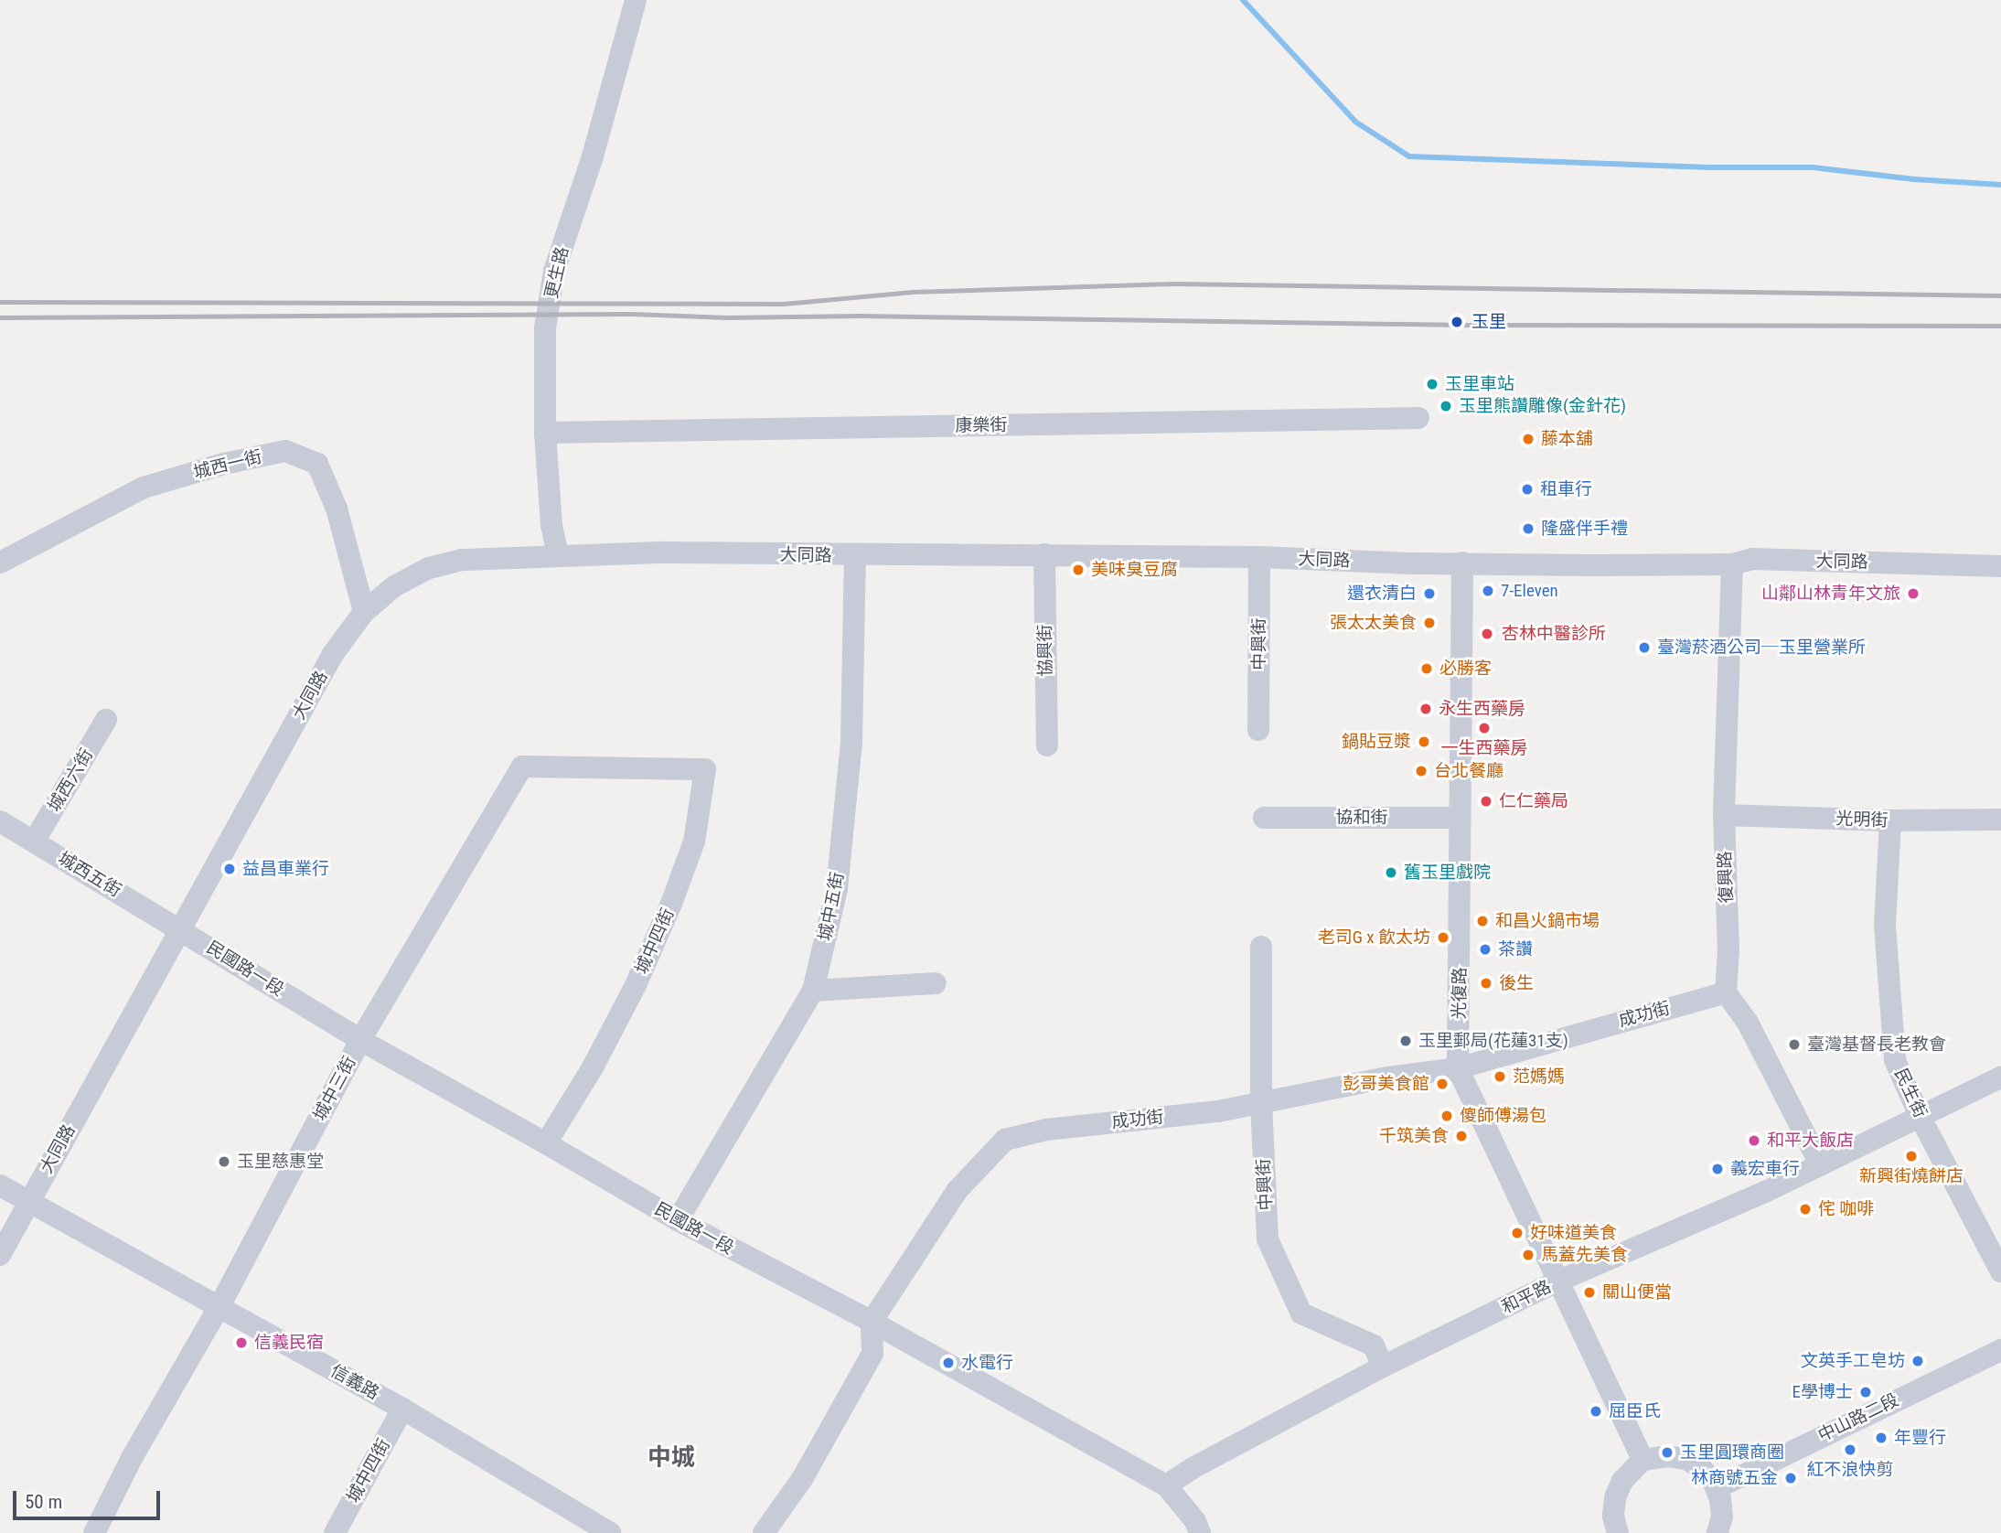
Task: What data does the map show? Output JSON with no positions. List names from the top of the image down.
{
  "streets": {
    "street": [
      "更生路",
      "康樂街",
      "城西一街",
      "大同路",
      "中興街",
      "協興街",
      "城西六街",
      "協和街",
      "光明街",
      "城西五街",
      "復興路",
      "城中五街",
      "城中四街",
      "民國路一段",
      "光復路",
      "成功街",
      "城中三街",
      "民生街",
      "和平路",
      "信義路",
      "中山路二段"
    ]
  },
  "crossings": [
    ["更生路", "康樂街"],
    ["更生路", "大同路"],
    ["城西一街", "大同路"],
    ["大同路", "中興街"],
    ["大同路", "協興街"],
    ["大同路", "城西五街"],
    ["大同路", "復興路"],
    ["大同路", "城中五街"],
    ["大同路", "民國路一段"],
    ["大同路", "光復路"],
    ["大同路", "信義路"],
    ["中興街", "成功街"],
    ["中興街", "和平路"],
    ["城西六街", "城西五街"],
    ["協和街", "光復路"],
    ["光明街", "復興路"],
    ["光明街", "民生街"],
    ["城西五街", "民國路一段"],
    ["復興路", "成功街"],
    ["城中五街", "民國路一段"],
    ["城中四街", "民國路一段"],
    ["城中四街", "城中三街"],
    ["城中四街", "信義路"],
    ["民國路一段", "成功街"],
    ["民國路一段", "城中三街"],
    ["民國路一段", "和平路"],
    ["光復路", "成功街"],
    ["光復路", "和平路"],
    ["城中三街", "信義路"],
    ["民生街", "和平路"]
  ],
  "districts": ["中城"],
  "places": [
    "玉里",
    "玉里車站",
    "玉里熊讚雕像(金針花)",
    "藤本舖",
    "租車行",
    "隆盛伴手禮",
    "美味臭豆腐",
    "7-Eleven",
    "還衣清白",
    "山鄰山林青年文旅",
    "張太太美食",
    "杏林中醫診所",
    "臺灣菸酒公司─玉里營業所",
    "必勝客",
    "永生西藥房",
    "一生西藥房",
    "鍋貼豆漿",
    "台北餐廳",
    "仁仁藥局",
    "益昌車業行",
    "舊玉里戲院",
    "和昌火鍋市場",
    "老司G x 飲太坊",
    "茶讚",
    "後生",
    "玉里郵局(花蓮31支)",
    "臺灣基督長老教會",
    "范媽媽",
    "彭哥美食館",
    "傻師傅湯包",
    "千筑美食",
    "和平大飯店",
    "新興街燒餅店",
    "玉里慈惠堂",
    "義宏車行",
    "侘 咖啡",
    "好味道美食",
    "馬蓋先美食",
    "關山便當",
    "信義民宿",
    "文英手工皂坊",
    "水電行",
    "E學博士",
    "屈臣氏",
    "年豐行",
    "紅不浪快剪",
    "玉里圓環商圈",
    "林商號五金"
  ],
  "scale_bar": "50 m"
}
